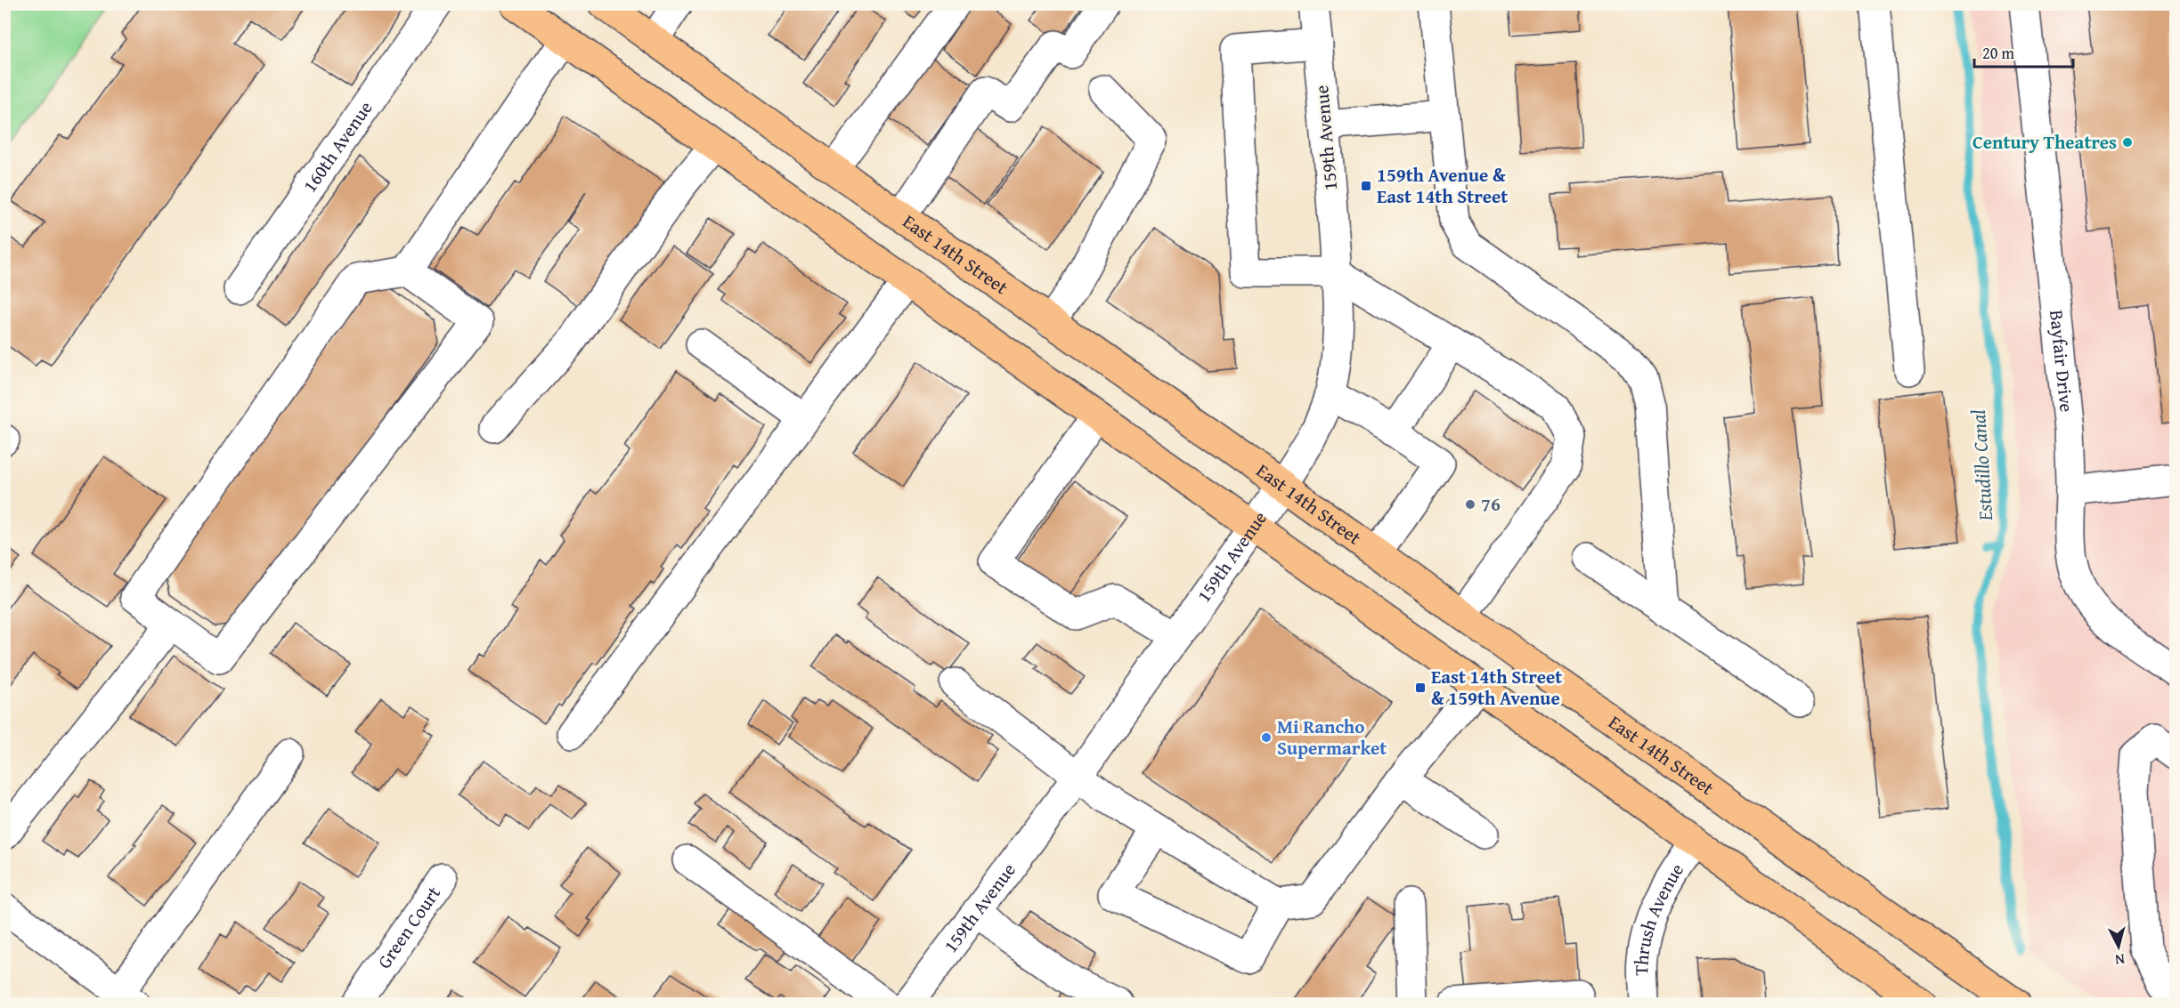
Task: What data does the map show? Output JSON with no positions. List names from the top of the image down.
{
  "streets": {
    "main road": ["East 14th Street"],
    "street": [
      "159th Avenue",
      "160th Avenue",
      "Bayfair Drive",
      "Thrush Avenue",
      "Green Court"
    ]
  },
  "crossings": [
    ["159th Avenue", "East 14th Street"]
  ],
  "water": ["Estudillo Canal"],
  "places": {
    "other": ["Century Theatres", "76", "Mi Rancho Supermarket"],
    "transit": ["159th Avenue & East 14th Street", "East 14th Street & 159th Avenue"]
  },
  "scale_bar": "20 m",
  "north": "bottom"
}
